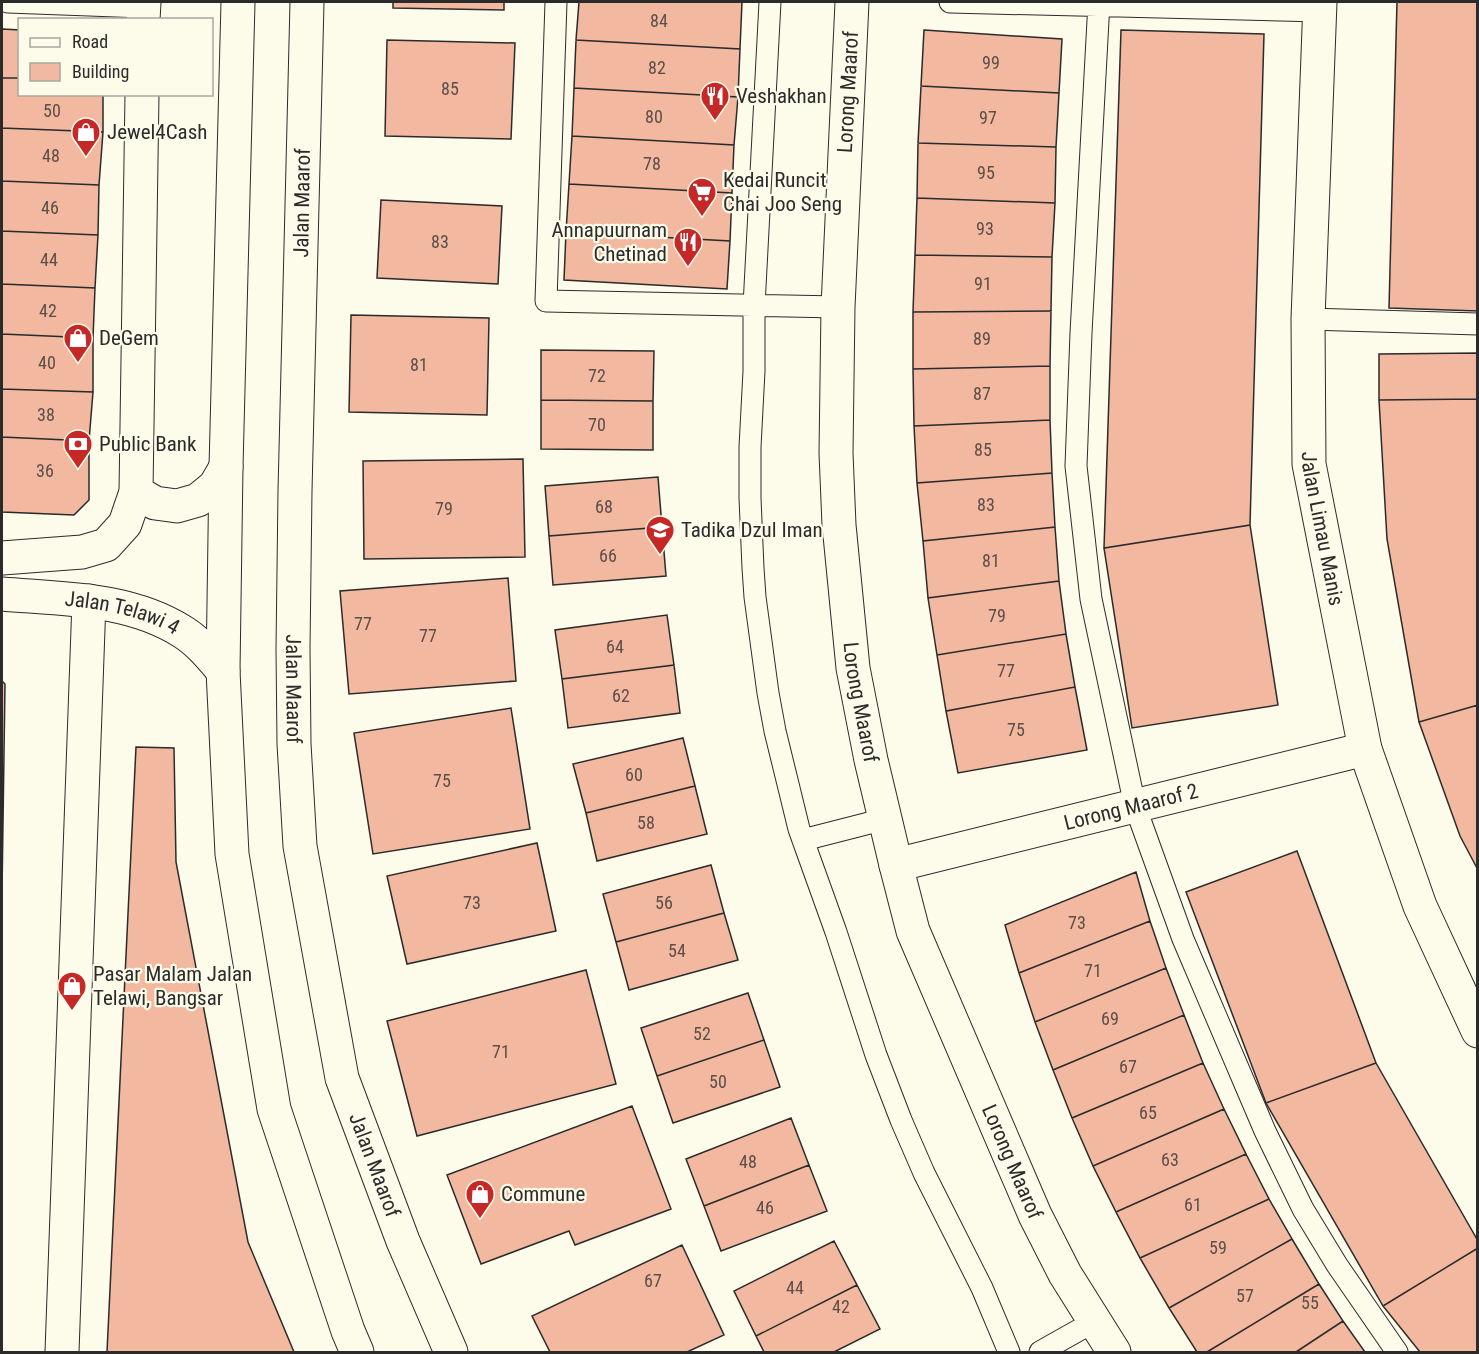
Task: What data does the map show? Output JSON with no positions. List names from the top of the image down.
{
  "streets": {
    "street": [
      "Lorong Maarof",
      "Jalan Maarof",
      "Jalan Limau Manis",
      "Jalan Telawi 4",
      "Lorong Maarof 2"
    ]
  },
  "crossings": [
    ["Lorong Maarof", "Lorong Maarof 2"],
    ["Jalan Limau Manis", "Lorong Maarof 2"]
  ],
  "places": {
    "restaurant": ["Veshakhan", "Annapuurnam Chetinad"],
    "shop": [
      "Jewel4Cash",
      "DeGem",
      "Pasar Malam Jalan Telawi, Bangsar",
      "Commune"
    ],
    "supermarket": ["Kedai Runcit Chai Joo Seng"],
    "bank": ["Public Bank"],
    "school or university": ["Tadika Dzul Iman"]
  },
  "house_numbers": [
    "84",
    "99",
    "82",
    "85",
    "50",
    "80",
    "97",
    "48",
    "78",
    "95",
    "46",
    "93",
    "83",
    "44",
    "91",
    "42",
    "89",
    "40",
    "81",
    "72",
    "87",
    "38",
    "70",
    "85",
    "36",
    "83",
    "68",
    "79",
    "66",
    "81",
    "79",
    "77",
    "77",
    "64",
    "77",
    "62",
    "75",
    "60",
    "75",
    "58",
    "73",
    "56",
    "73",
    "54",
    "71",
    "69",
    "52",
    "71",
    "67",
    "50",
    "65",
    "63",
    "48",
    "61",
    "46",
    "59",
    "67",
    "44",
    "57",
    "55",
    "42"
  ],
  "legend": ["Road", "Building"]
}
